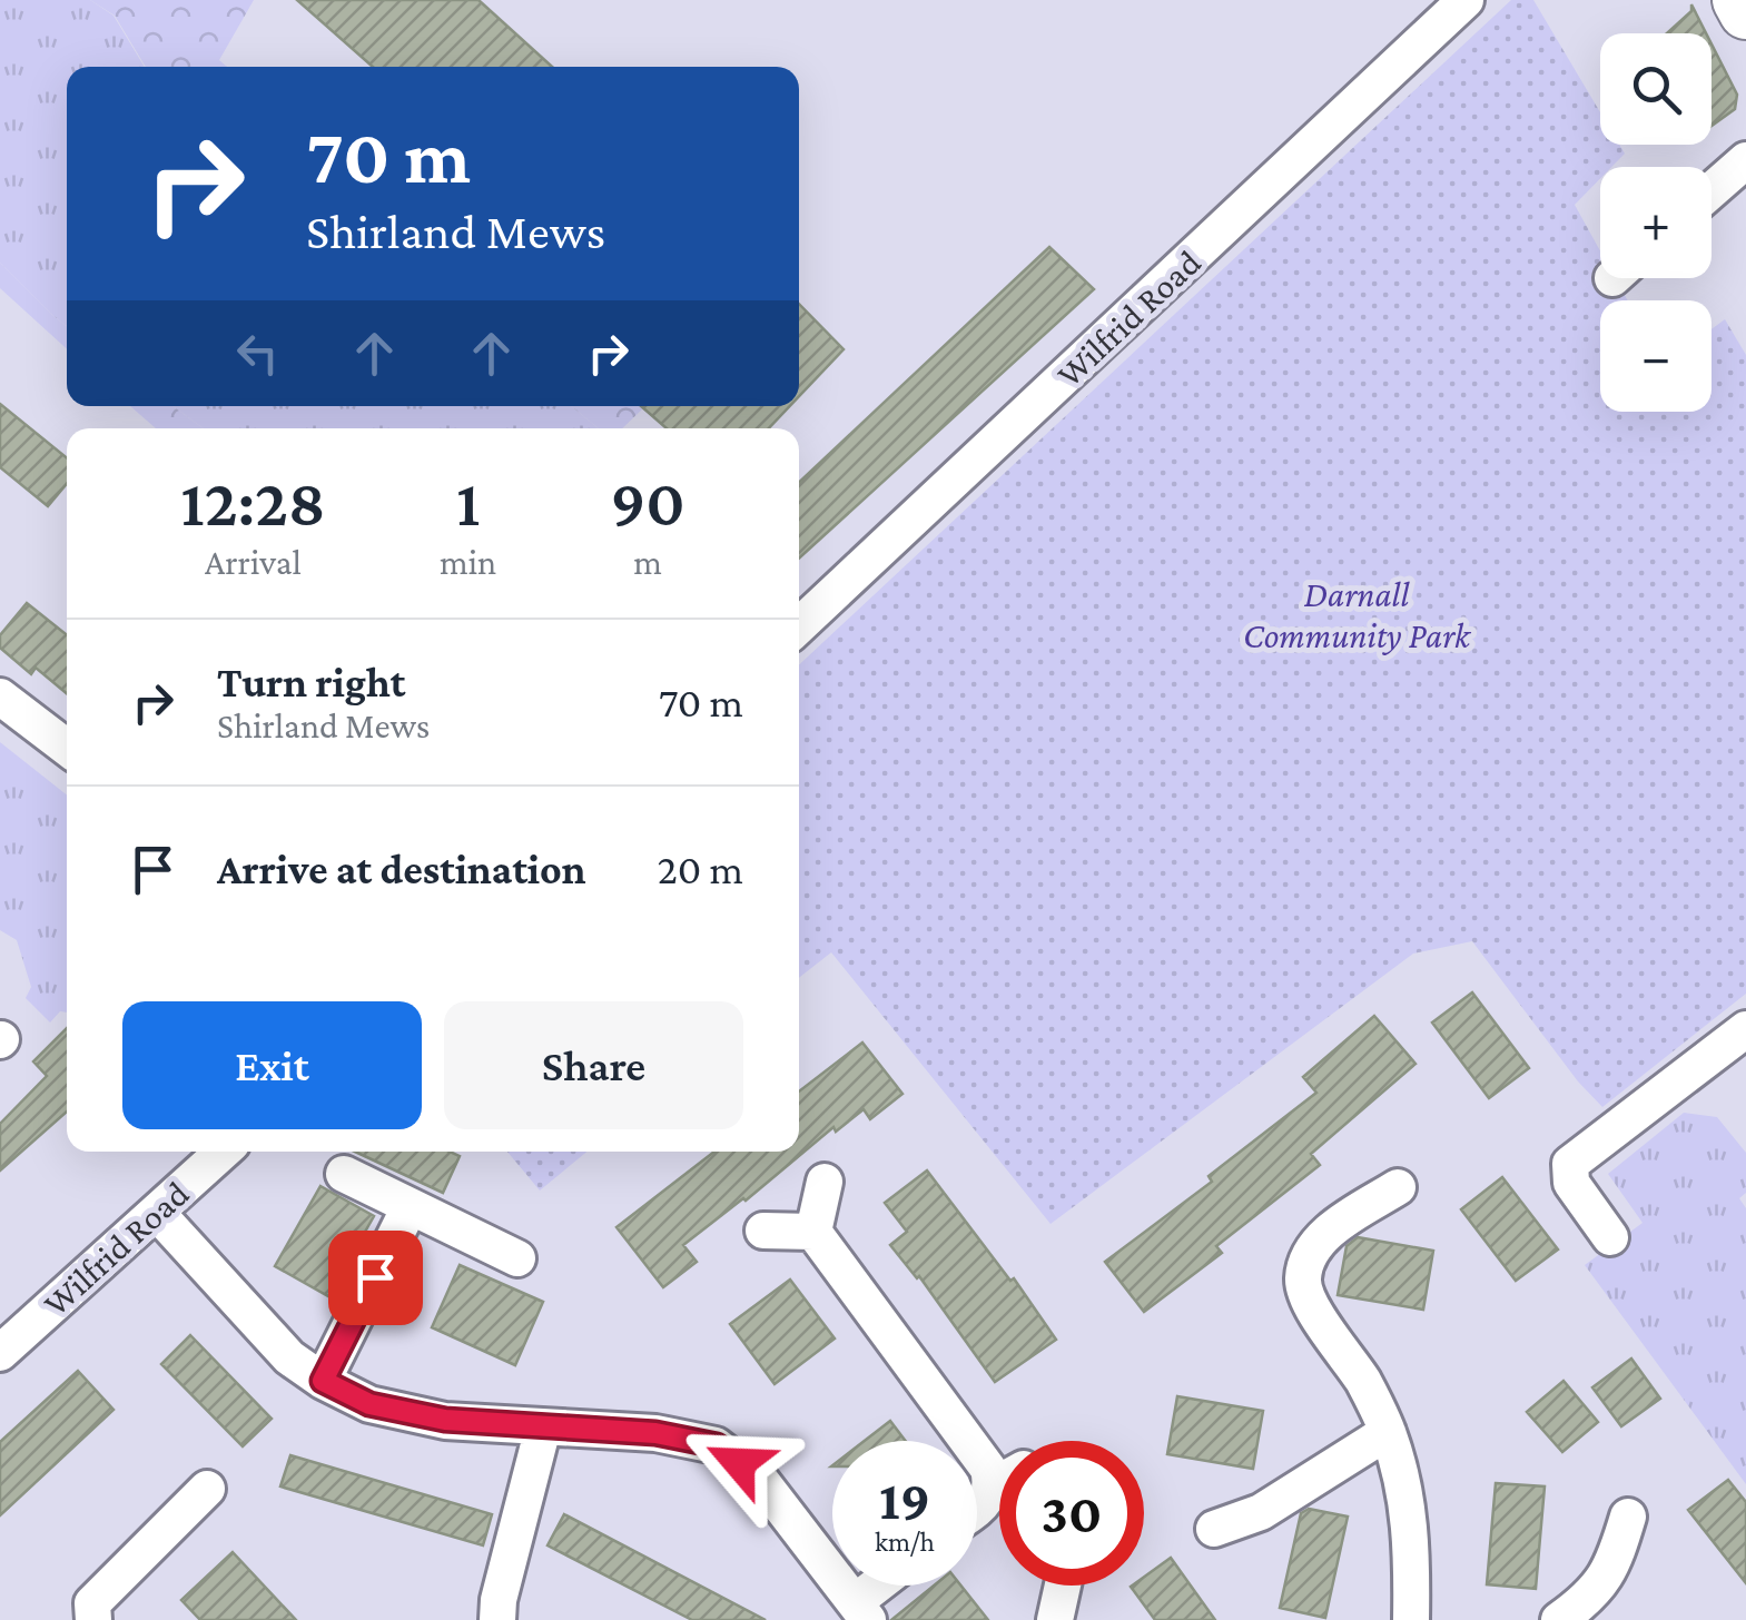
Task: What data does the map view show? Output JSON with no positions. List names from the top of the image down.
{
  "streets": {
    "street": ["Wilfrid Road"]
  },
  "parks": ["Darnall Community Park"],
  "page": {
    "map_buttons": ["+", "−"],
    "turn": ["70 m", "Shirland Mews"],
    "eta": [
      "12:28",
      "Arrival",
      "1",
      "min",
      "90",
      "m"
    ],
    "list": [
      {
        "name": "Turn right",
        "note": "Shirland Mews",
        "value": "70 m"
      },
      {
        "name": "Arrive at destination",
        "value": "20 m"
      }
    ],
    "buttons": ["Exit", "Share"],
    "speed": "19 km/h",
    "limit": "30"
  }
}
